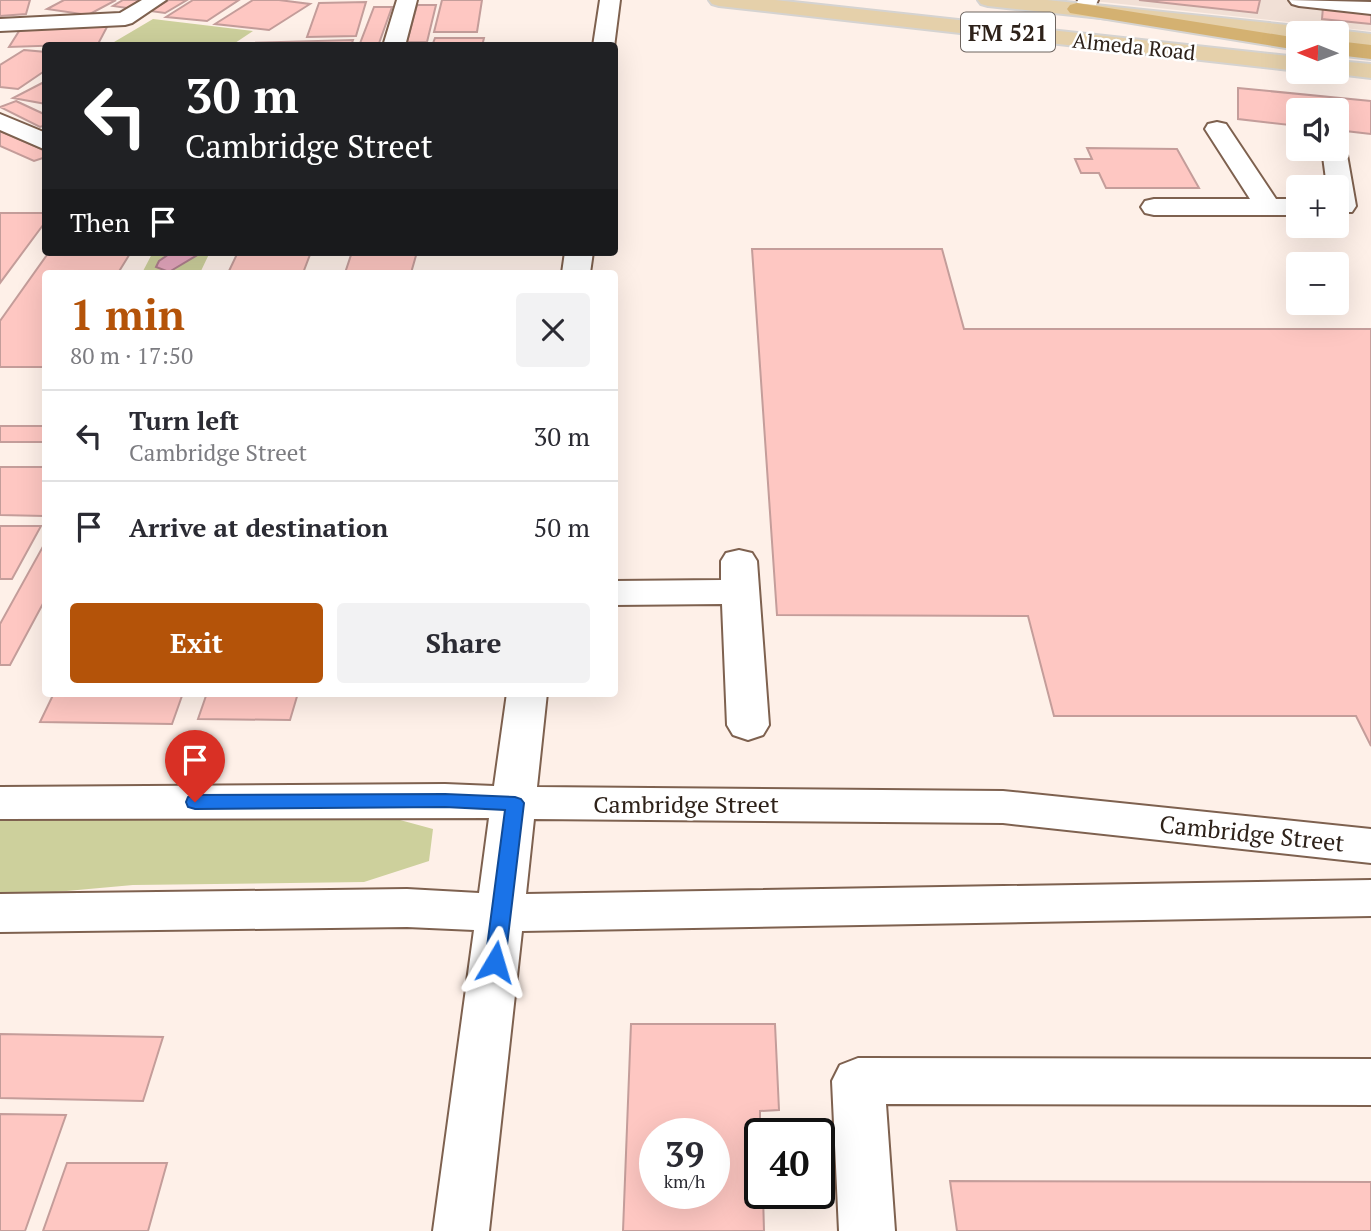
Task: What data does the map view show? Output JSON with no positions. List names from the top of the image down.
{
  "streets": {
    "main road": ["FM 521", "Almeda Road"],
    "street": ["Cambridge Street"]
  },
  "north": "left",
  "page": {
    "map_buttons": ["+", "−"],
    "turn": ["30 m", "Cambridge Street"],
    "then": "Then",
    "heading": ["1 min", "80 m · 17:50"],
    "list": [
      {
        "name": "Turn left",
        "note": "Cambridge Street",
        "value": "30 m"
      },
      {
        "name": "Arrive at destination",
        "value": "50 m"
      }
    ],
    "buttons": ["Exit", "Share"],
    "speed": "39 km/h",
    "limit": "40"
  }
}
